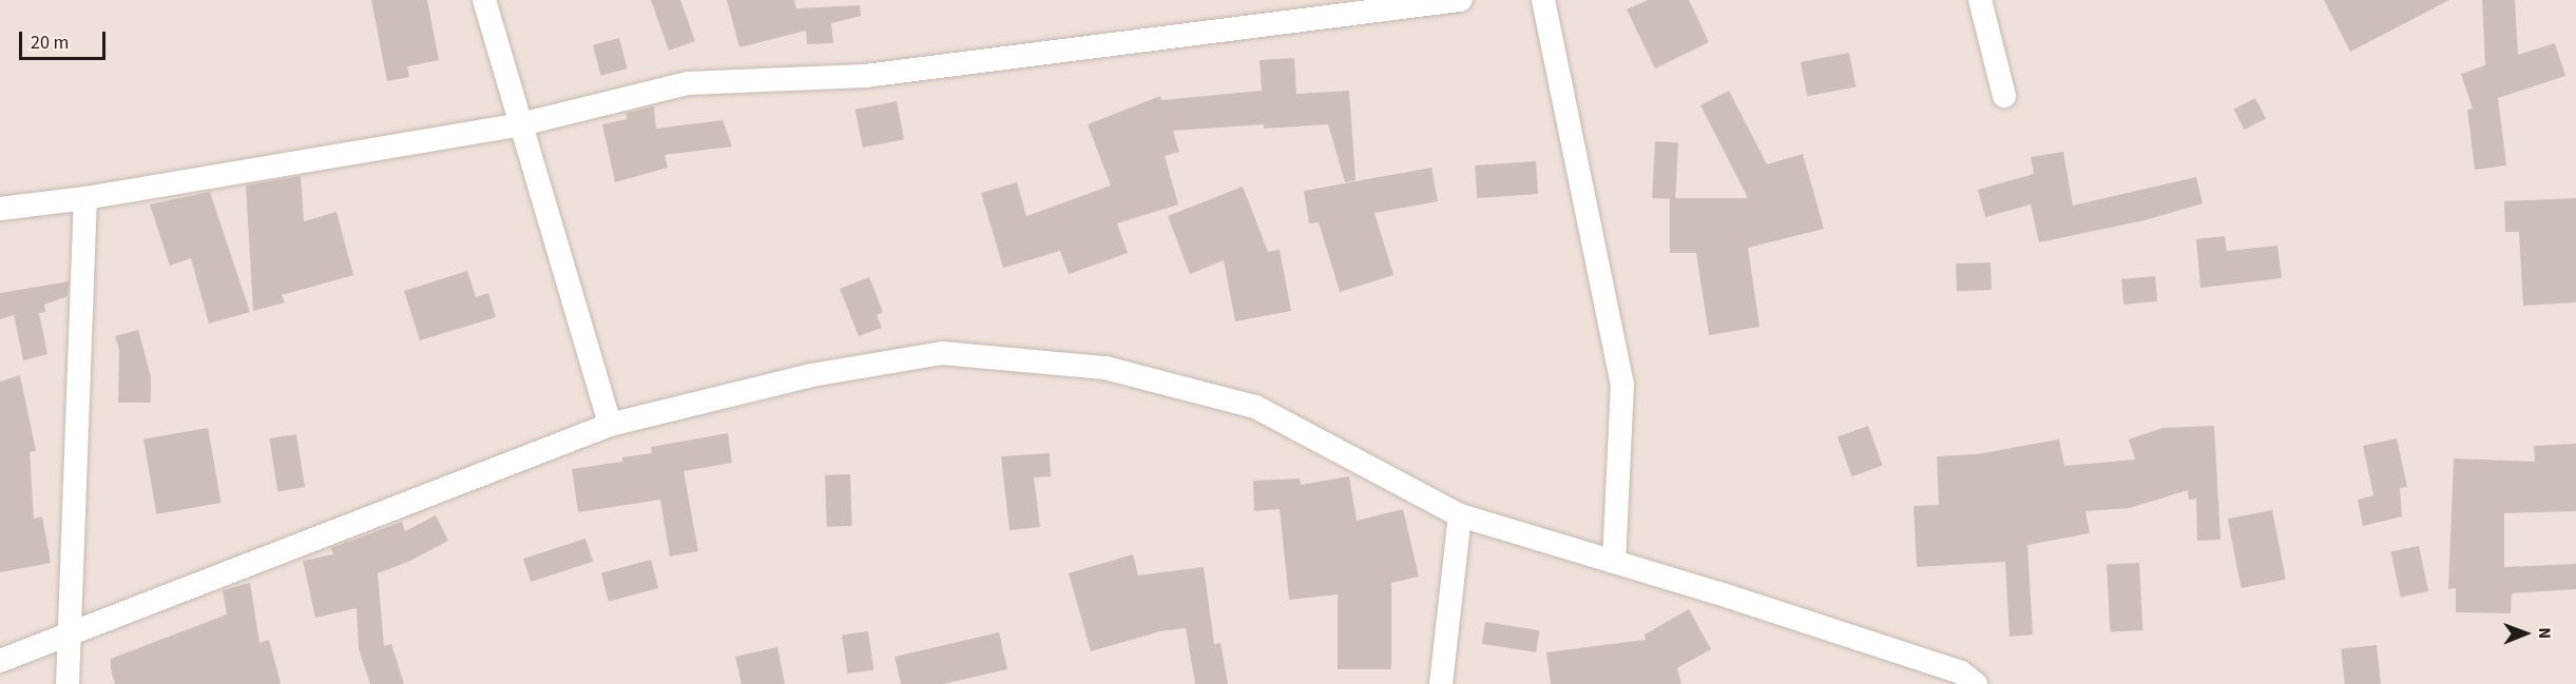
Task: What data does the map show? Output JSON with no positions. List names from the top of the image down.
{
  "scale_bar": "20 m",
  "north": "right"
}
